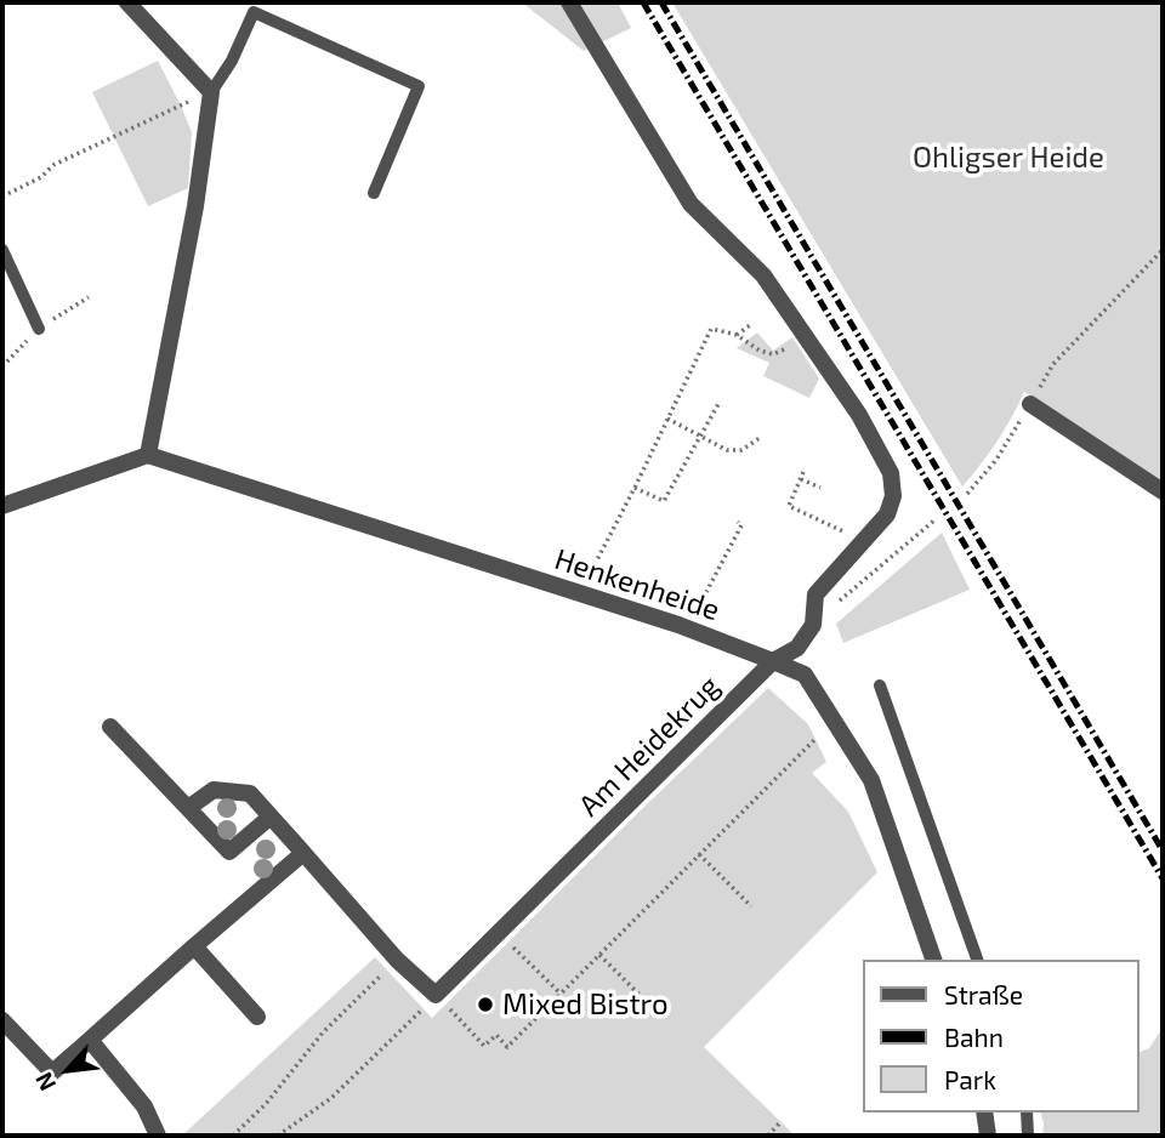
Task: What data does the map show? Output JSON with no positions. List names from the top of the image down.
{
  "streets": {
    "street": ["Henkenheide", "Am Heidekrug"]
  },
  "crossings": [
    ["Henkenheide", "Am Heidekrug"]
  ],
  "parks": ["Ohligser Heide"],
  "places": ["Mixed Bistro"],
  "legend": ["Straße", "Bahn", "Park"],
  "north": "bottom left"
}
